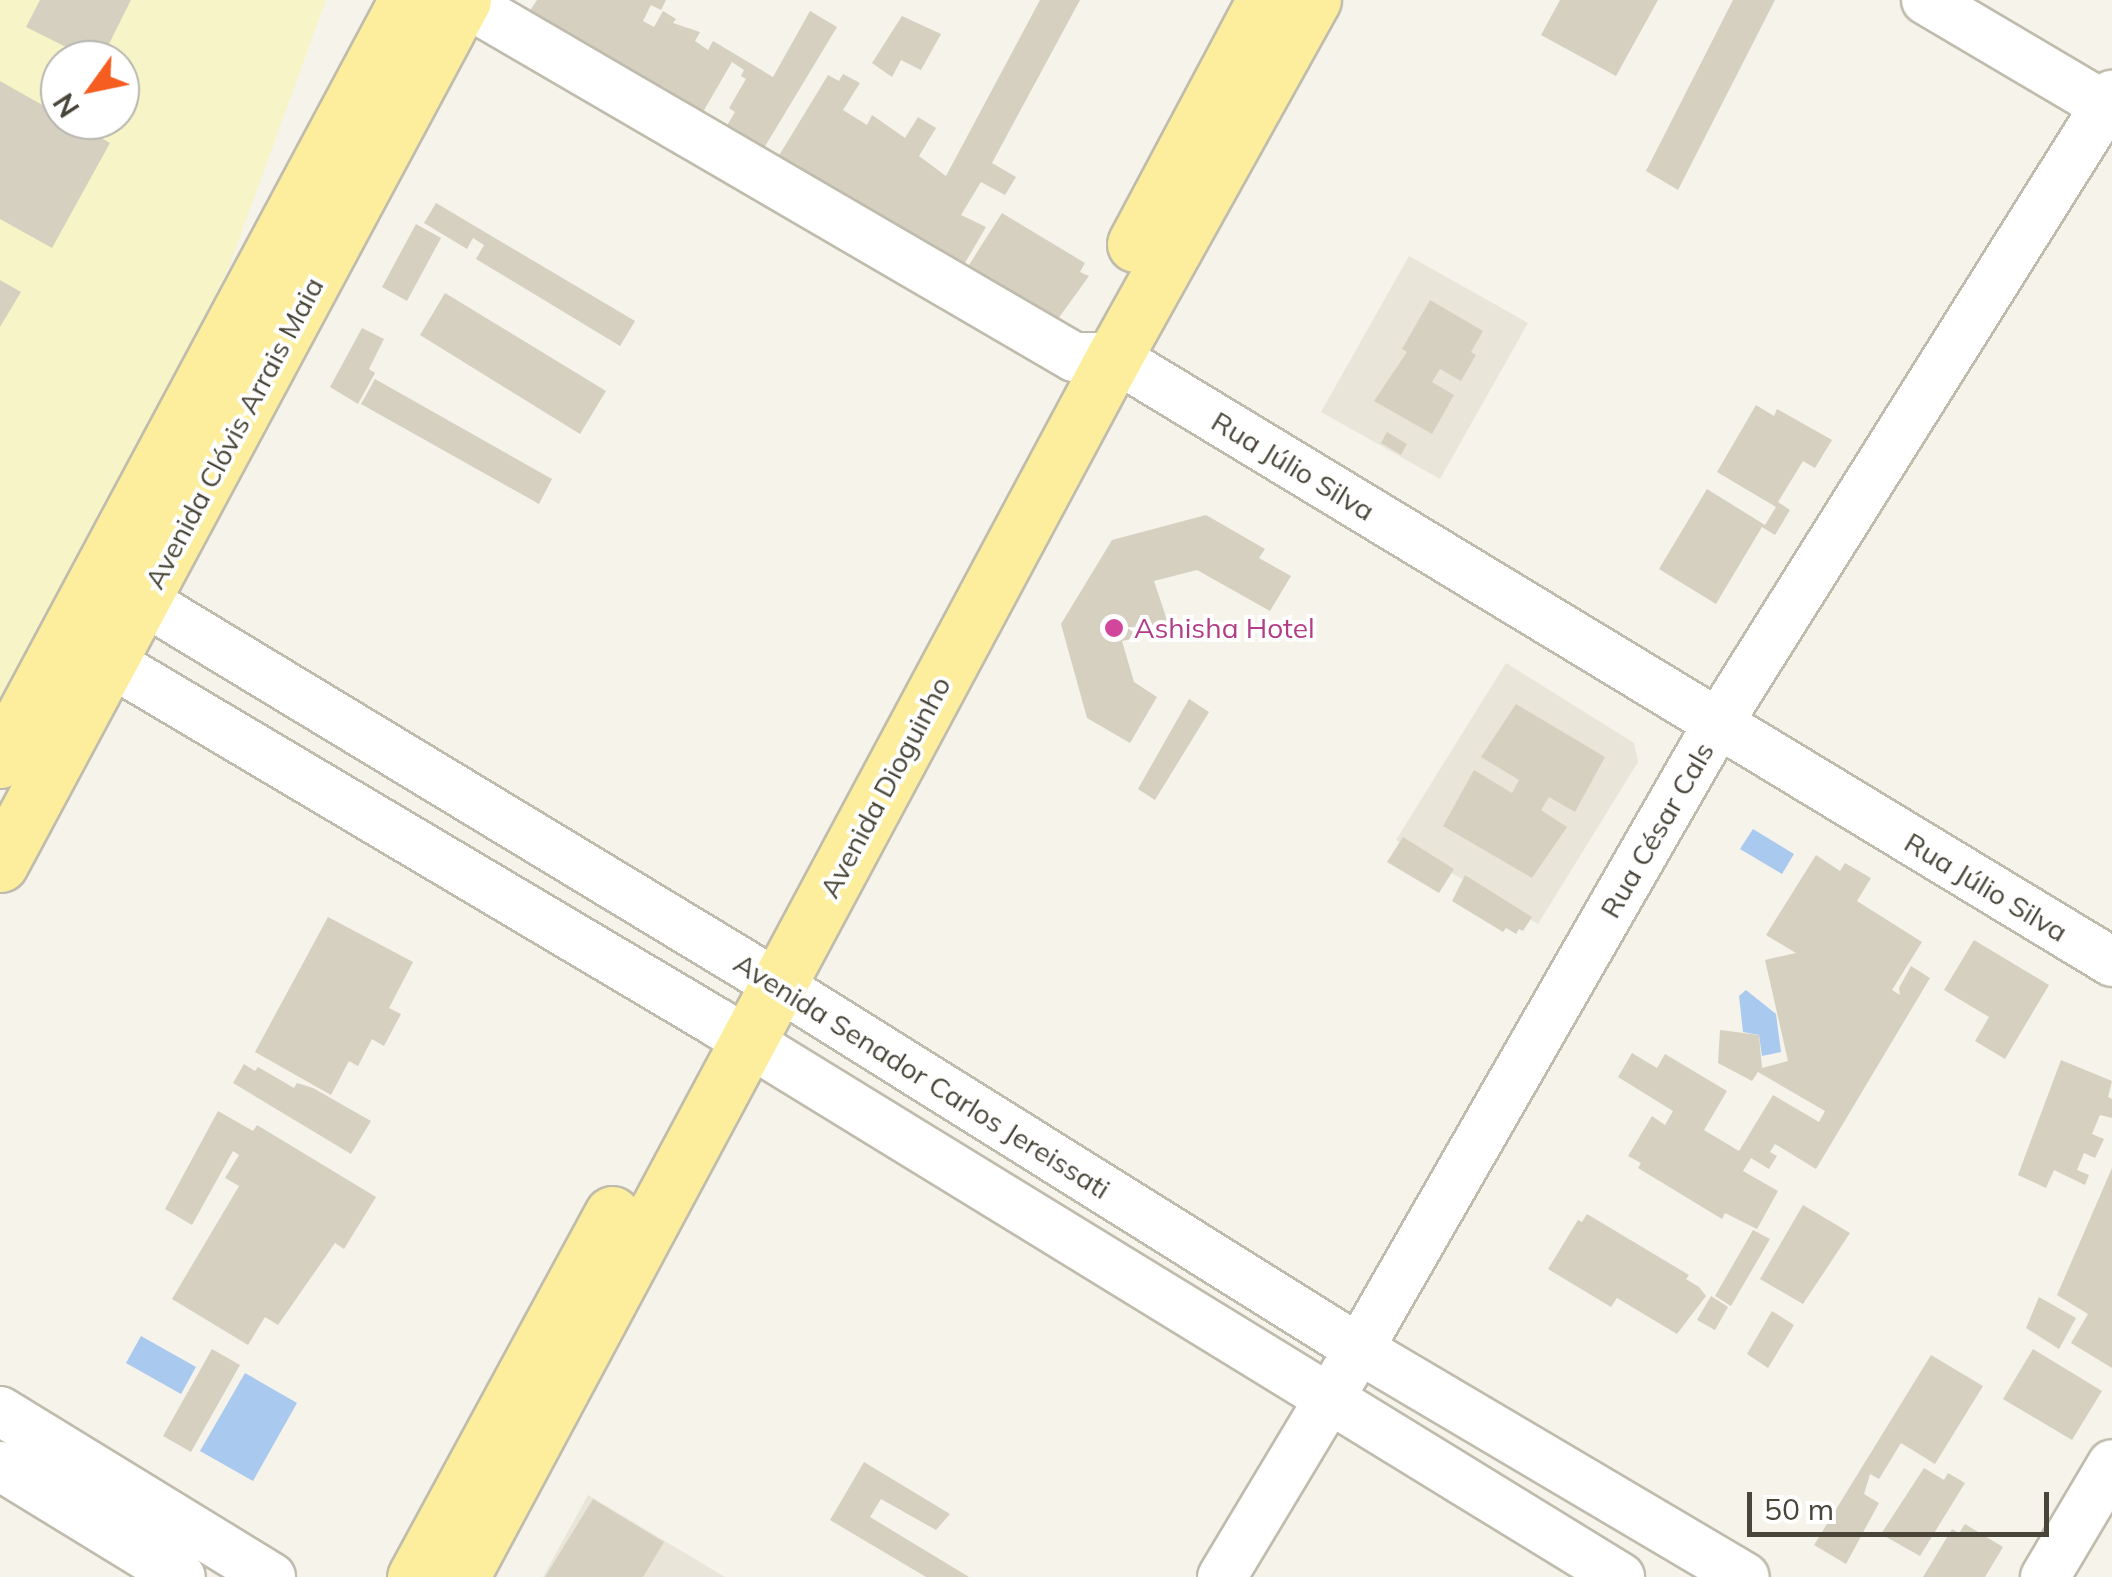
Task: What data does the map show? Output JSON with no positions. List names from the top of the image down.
{
  "streets": {
    "main road": ["Avenida Clóvis Arrais Maia", "Avenida Dioguinho"],
    "street": ["Rua Júlio Silva", "Rua César Cals", "Avenida Senador Carlos Jereissati"]
  },
  "crossings": [
    ["Avenida Clóvis Arrais Maia", "Rua Júlio Silva"],
    ["Avenida Clóvis Arrais Maia", "Avenida Senador Carlos Jereissati"],
    ["Rua Júlio Silva", "Avenida Dioguinho"],
    ["Rua Júlio Silva", "Rua César Cals"],
    ["Avenida Dioguinho", "Avenida Senador Carlos Jereissati"],
    ["Rua César Cals", "Avenida Senador Carlos Jereissati"]
  ],
  "places": ["Ashisha Hotel"],
  "scale_bar": "50 m",
  "north": "bottom left"
}
